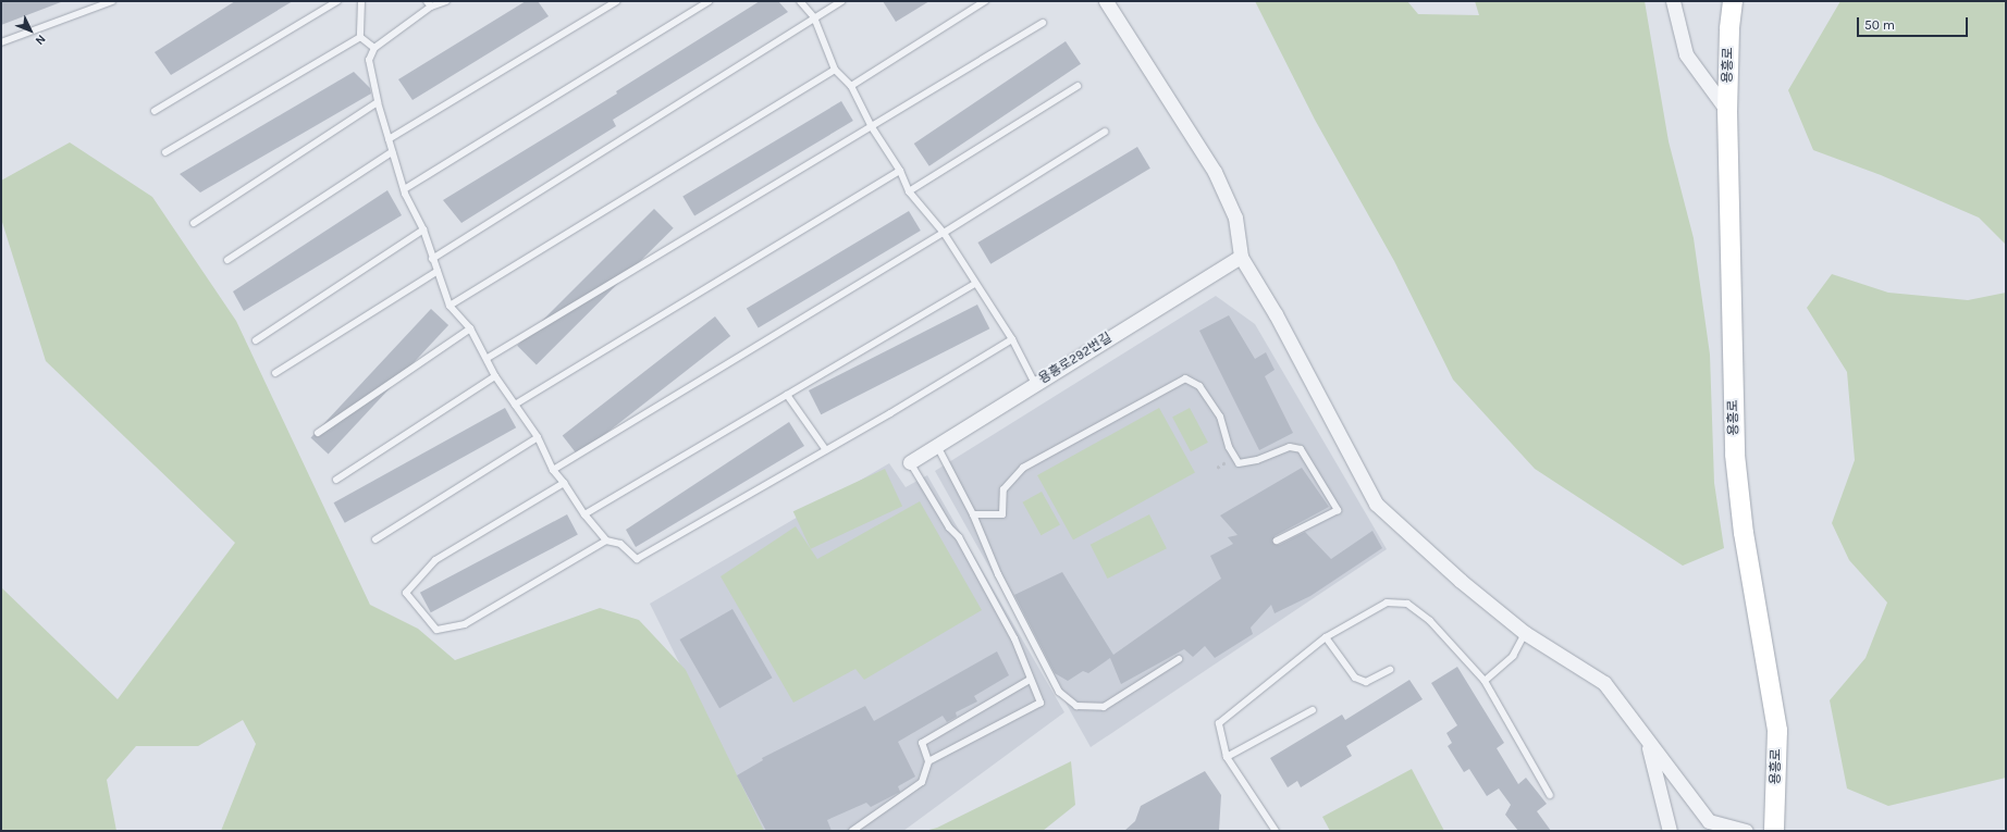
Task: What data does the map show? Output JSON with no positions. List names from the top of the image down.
{
  "streets": {
    "main road": ["용흥로"],
    "street": ["용흥로292번길"]
  },
  "scale_bar": "50 m",
  "north": "bottom right"
}
